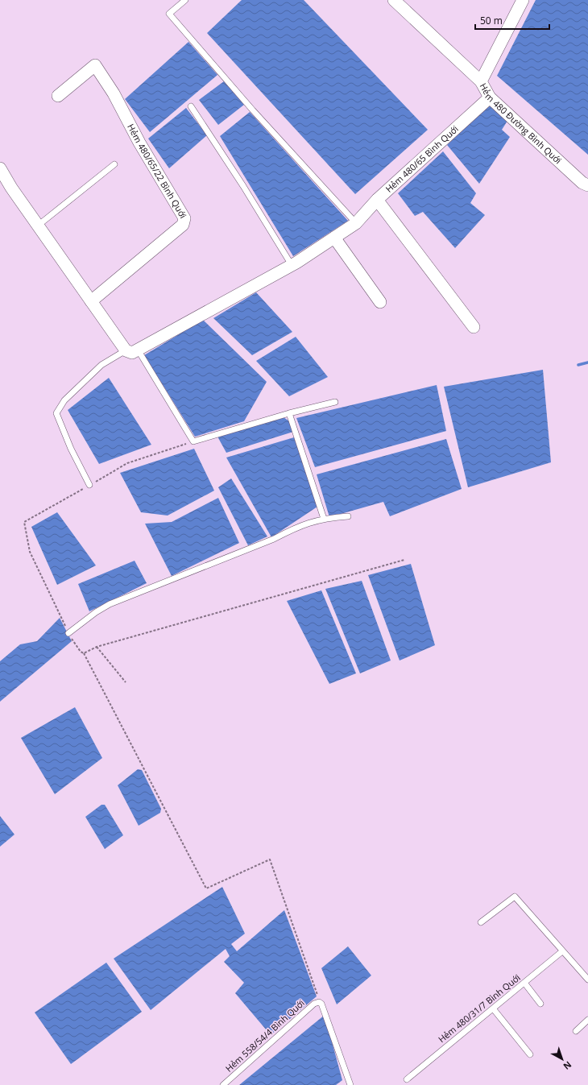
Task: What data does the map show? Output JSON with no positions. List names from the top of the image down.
{
  "streets": {
    "street": ["Hẻm 480 Đường Bình Quới", "Hẻm 480/65 Bình Quới", "Hẻm 480/65/22 Bình Quới"],
    "lane": ["Hẻm 480/31/7 Bình Quới", "Hẻm 558/54/4 Bình Quới"]
  },
  "crossings": [
    ["Hẻm 480 Đường Bình Quới", "Hẻm 480/65 Bình Quới"]
  ],
  "scale_bar": "50 m",
  "north": "bottom right"
}
